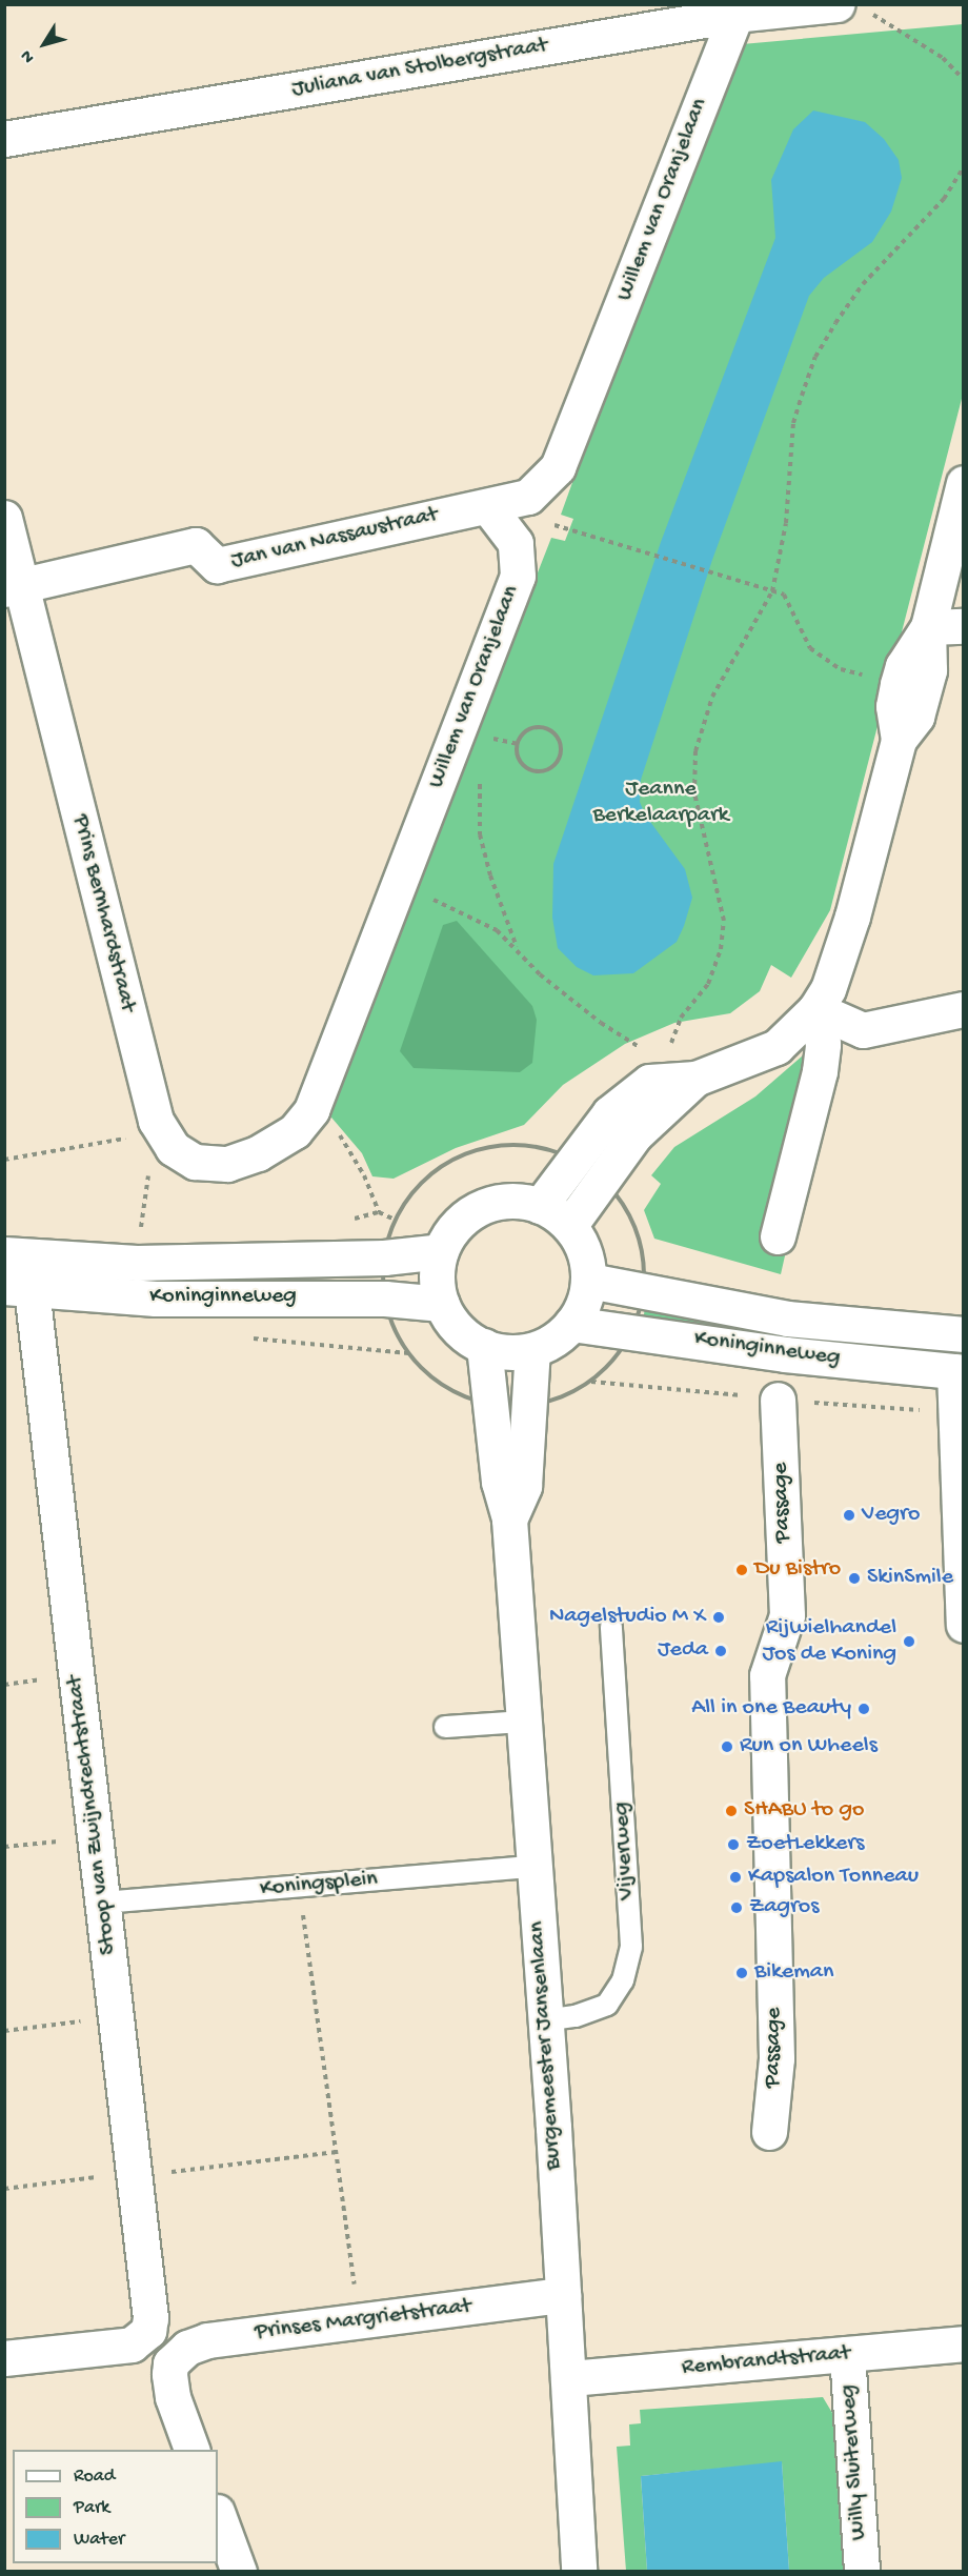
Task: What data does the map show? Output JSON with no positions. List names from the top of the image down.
{
  "streets": {
    "street": [
      "Juliana van Stolbergstraat",
      "Willem van Oranjelaan",
      "Jan van Nassaustraat",
      "Prins Bernhardstraat",
      "Koninginneweg",
      "Passage",
      "Stoop van Zwijndrechtstraat",
      "Burgemeester Jansenlaan",
      "Prinses Margrietstraat",
      "Rembrandtstraat",
      "Willy Sluiterweg"
    ],
    "lane": ["Vijverweg", "Koningsplein"]
  },
  "crossings": [
    ["Juliana van Stolbergstraat", "Willem van Oranjelaan"],
    ["Willem van Oranjelaan", "Jan van Nassaustraat"],
    ["Willem van Oranjelaan", "Prins Bernhardstraat"],
    ["Jan van Nassaustraat", "Prins Bernhardstraat"],
    ["Koninginneweg", "Stoop van Zwijndrechtstraat"],
    ["Koninginneweg", "Burgemeester Jansenlaan"],
    ["Stoop van Zwijndrechtstraat", "Koningsplein"],
    ["Vijverweg", "Burgemeester Jansenlaan"],
    ["Koningsplein", "Burgemeester Jansenlaan"],
    ["Burgemeester Jansenlaan", "Prinses Margrietstraat"],
    ["Burgemeester Jansenlaan", "Rembrandtstraat"],
    ["Rembrandtstraat", "Willy Sluiterweg"]
  ],
  "parks": ["Jeanne Berkelaarpark"],
  "places": [
    "Vegro",
    "Du Bistro",
    "SkinSmile",
    "Nagelstudio M X",
    "Rijwielhandel Jos de Koning",
    "Jeda",
    "All in one Beauty",
    "Run on Wheels",
    "SHABU to go",
    "ZoetLekkers",
    "Kapsalon Tonneau",
    "Zagros",
    "Bikeman"
  ],
  "legend": ["Road", "Park", "Water"],
  "north": "bottom left"
}
